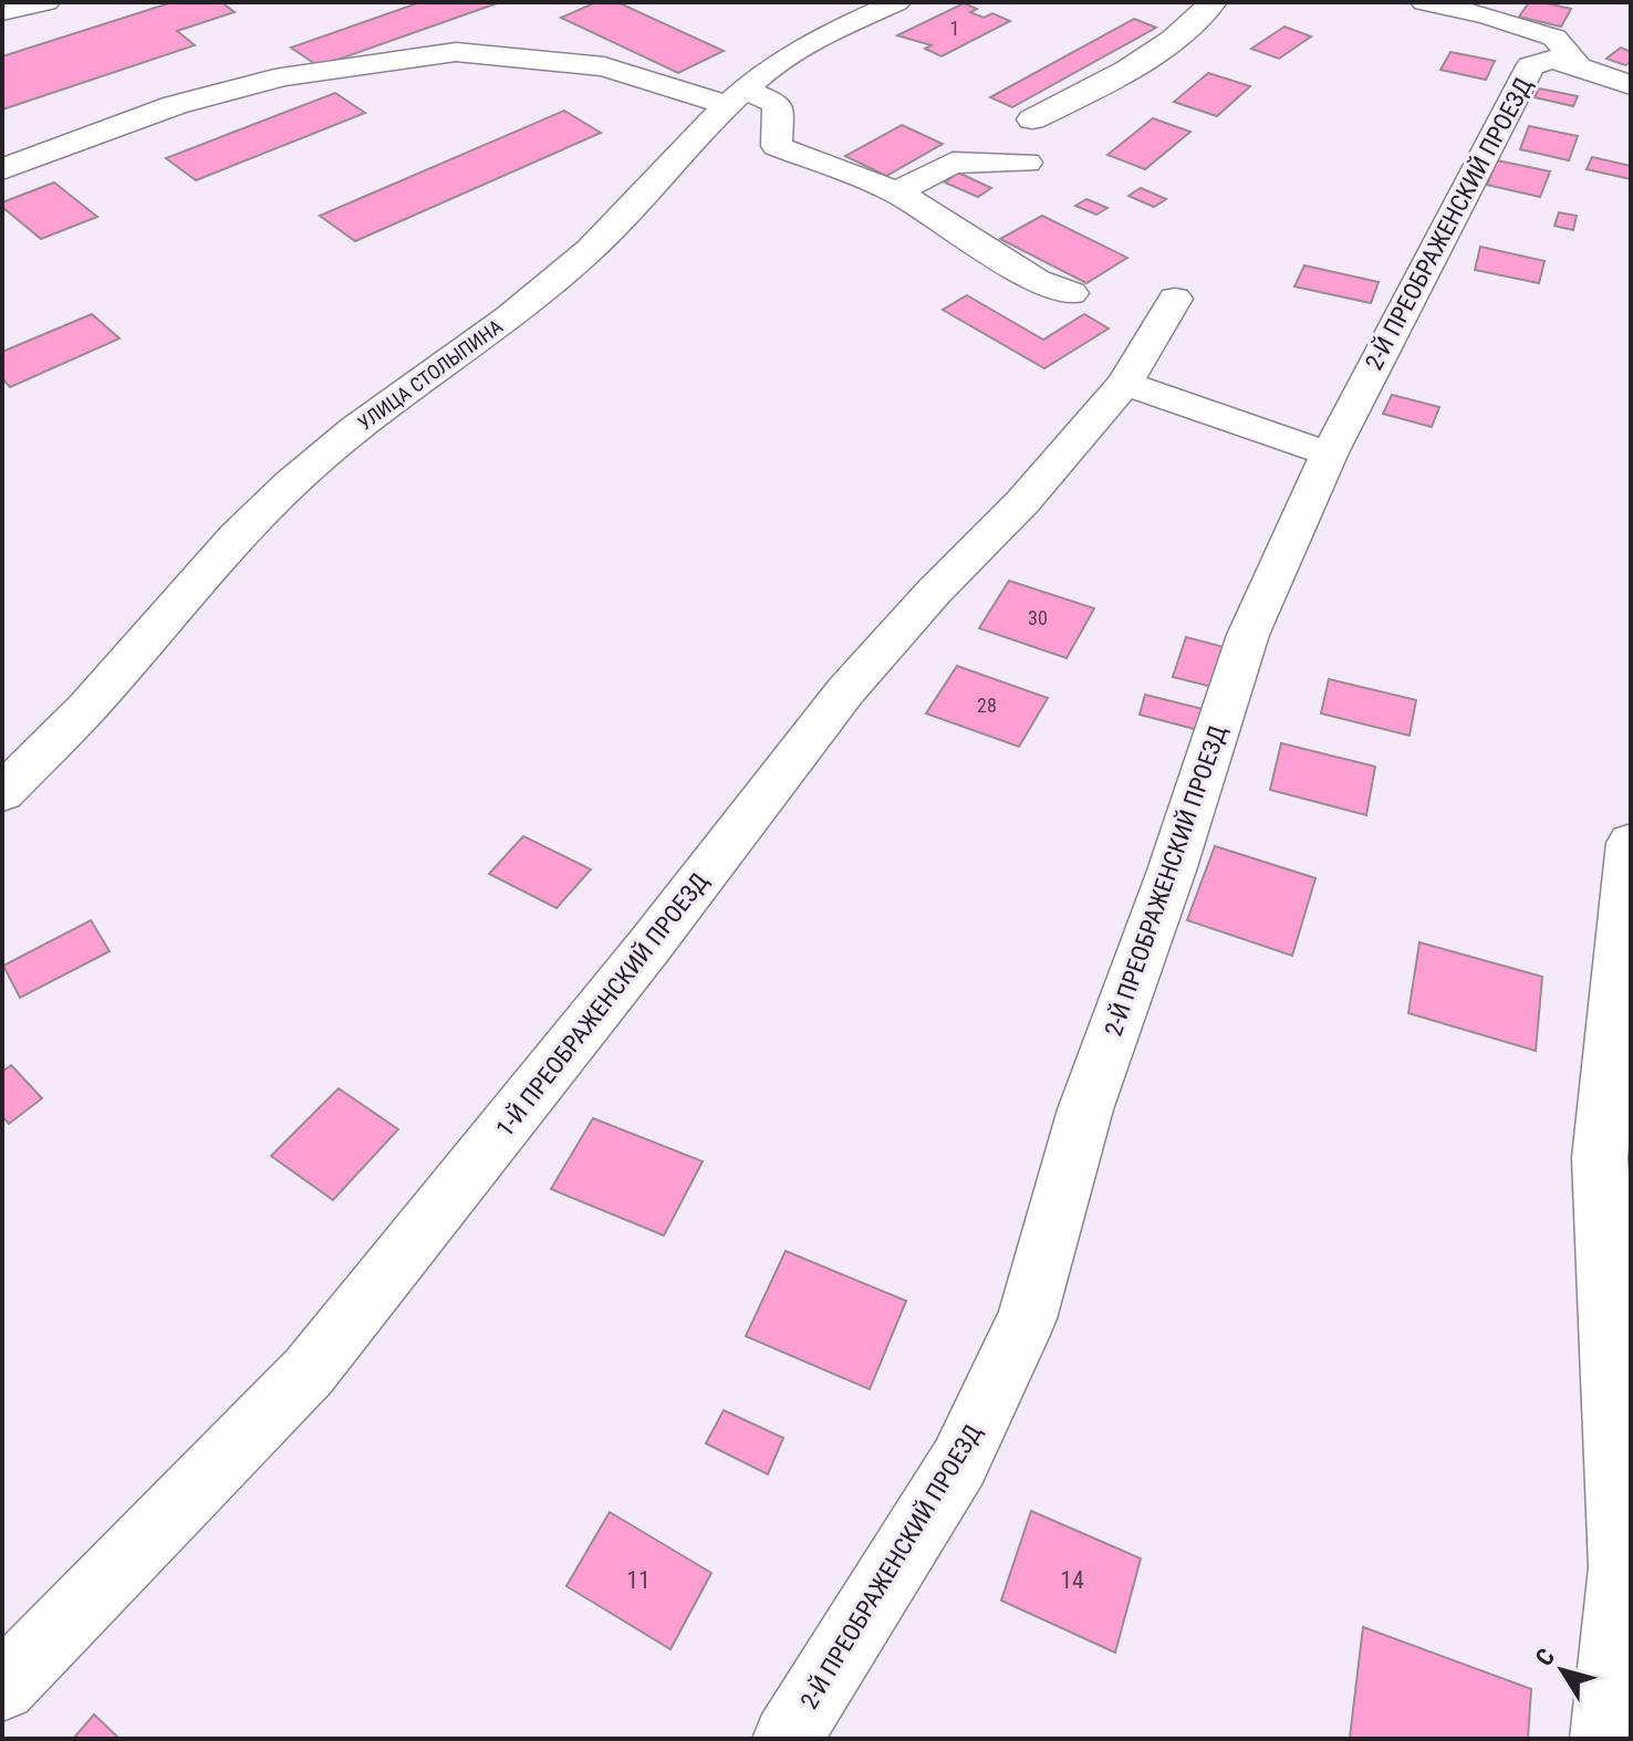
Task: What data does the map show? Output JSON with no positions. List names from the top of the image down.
{
  "streets": {
    "street": ["2-Й ПРЕОБРАЖЕНСКИЙ ПРОЕЗД", "УЛИЦА СТОЛЫПИНА", "1-Й ПРЕОБРАЖЕНСКИЙ ПРОЕЗД"]
  },
  "house_numbers": [
    "1",
    "30",
    "28",
    "11",
    "14"
  ],
  "north": "top left"
}
